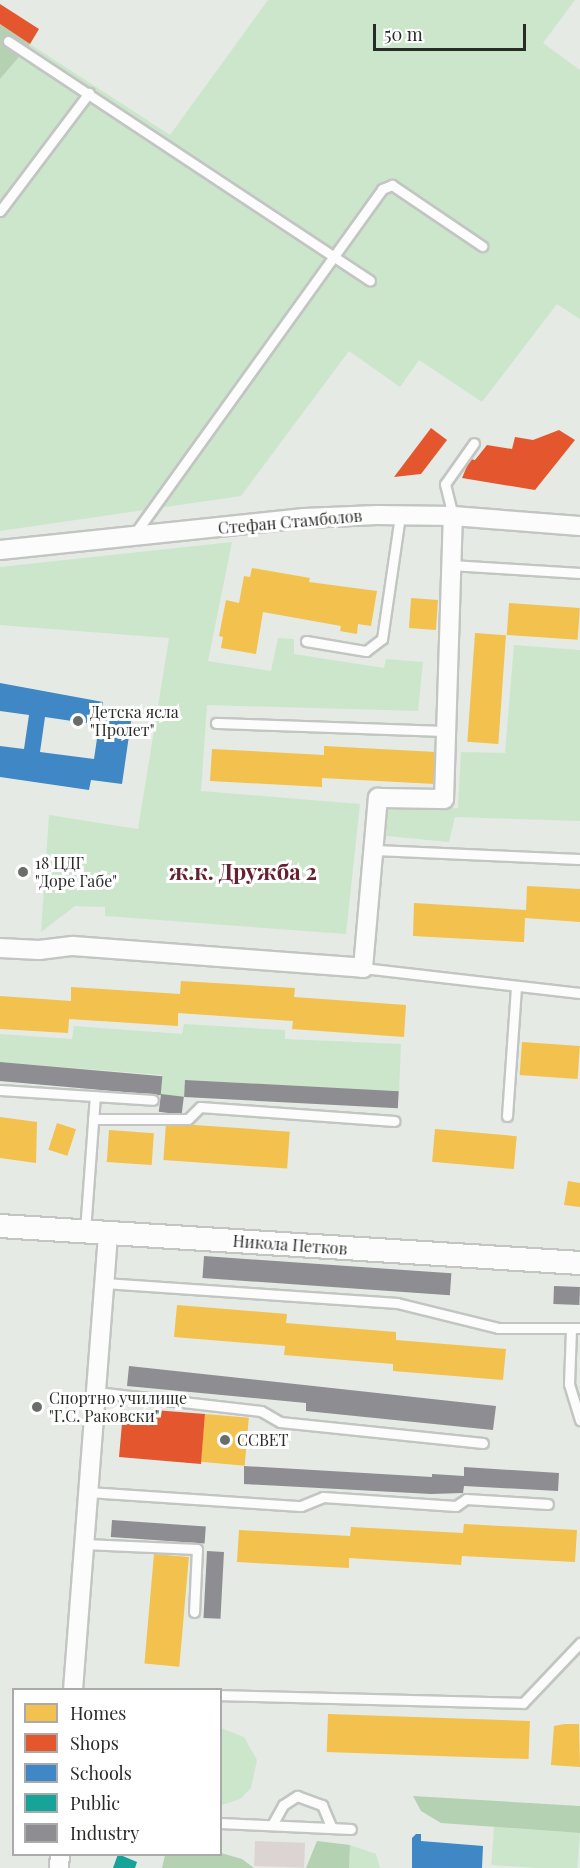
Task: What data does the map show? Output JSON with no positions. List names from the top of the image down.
{
  "streets": {
    "street": ["Стефан Стамболов", "Никола Петков"]
  },
  "districts": ["ж.к. Дружба 2"],
  "places": [
    "Детска ясла \"Пролет\"",
    "18 ЦДГ \"Доре Габе\"",
    "Спортно училище \"Г.С. Раковски\"",
    "ССВЕТ"
  ],
  "legend": [
    "Homes",
    "Shops",
    "Schools",
    "Public",
    "Industry"
  ],
  "scale_bar": "50 m"
}
